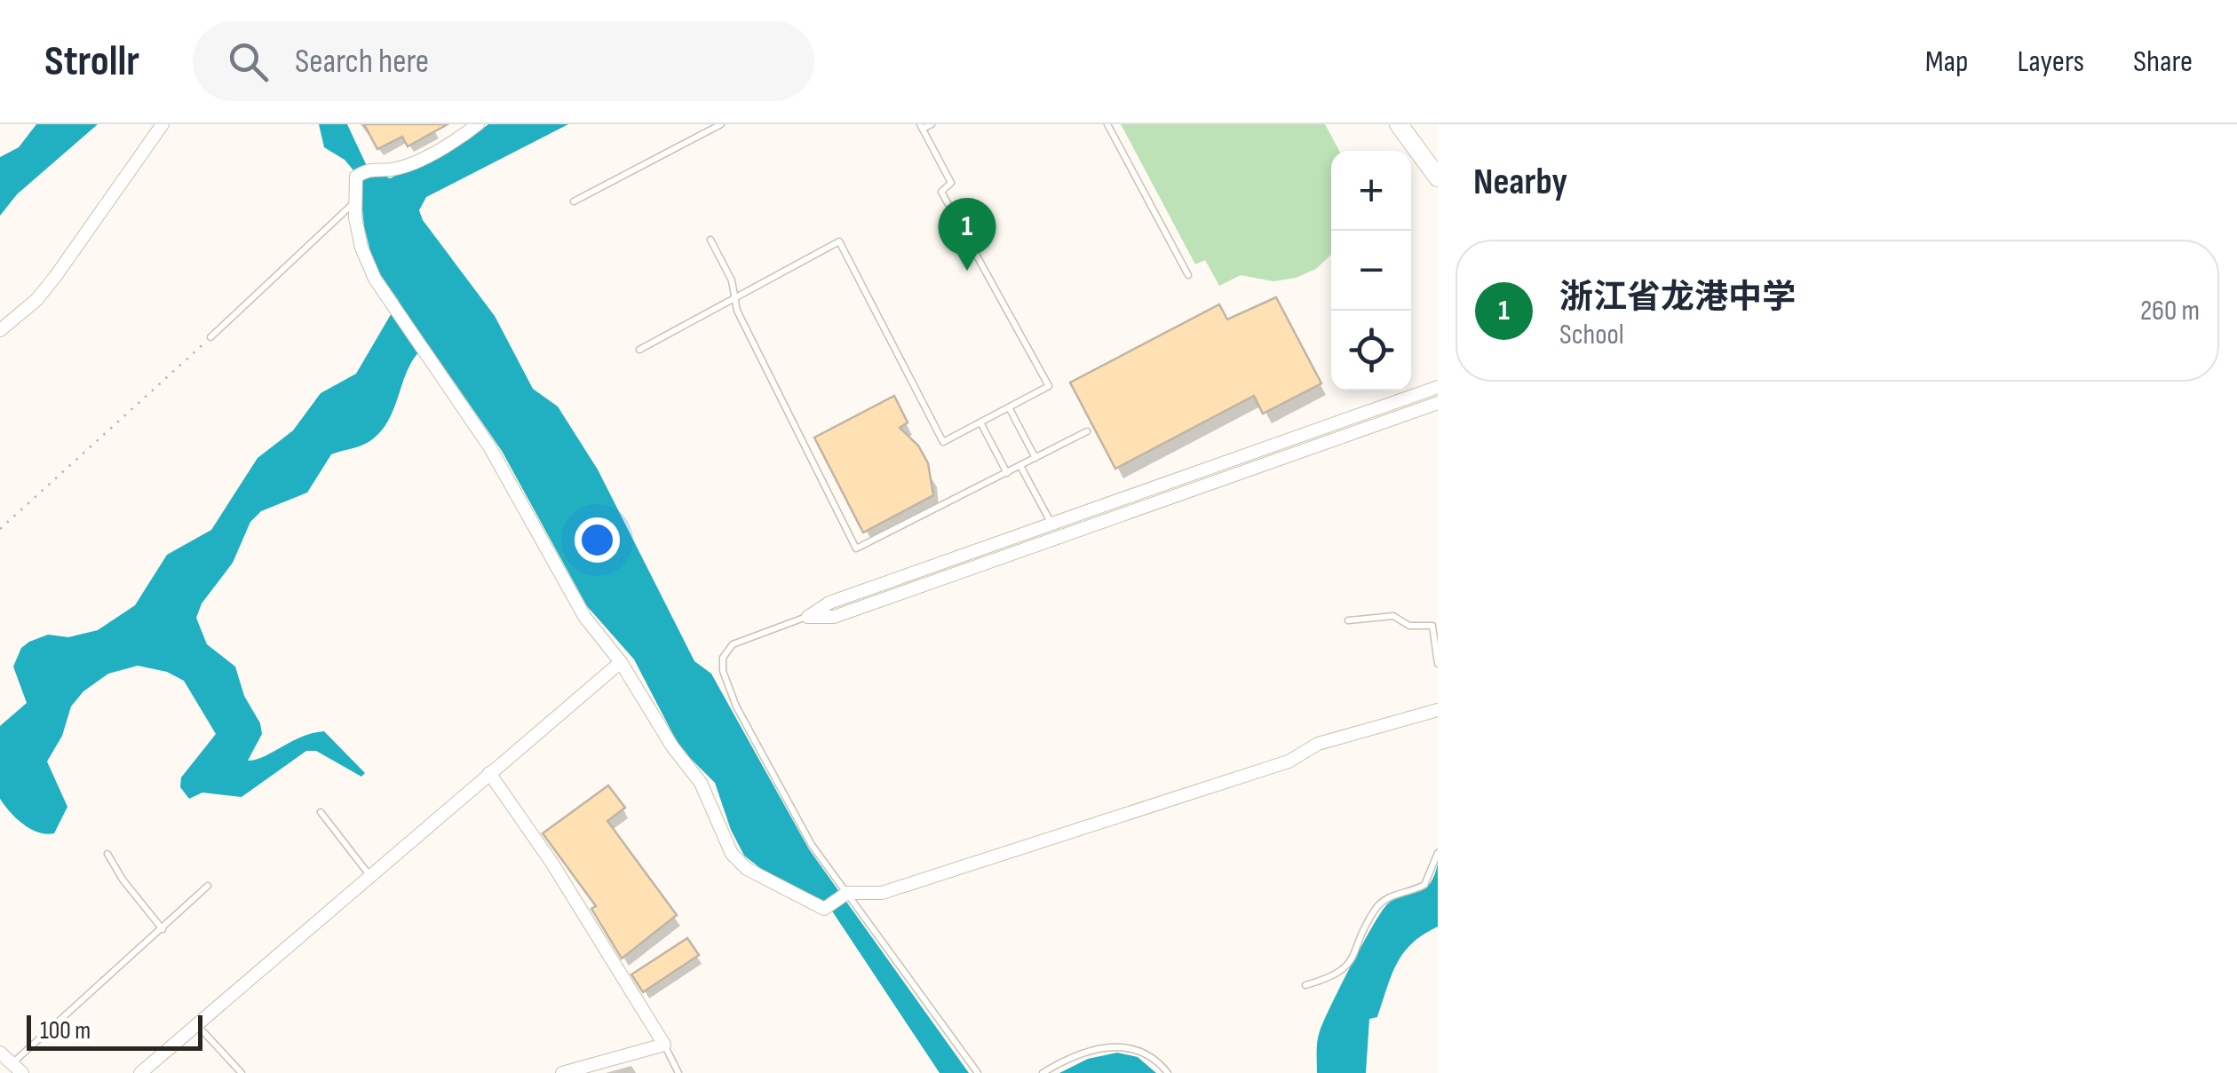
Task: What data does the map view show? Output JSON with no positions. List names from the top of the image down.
{
  "scale_bar": "100 m",
  "page": {
    "header": "Strollr",
    "search": "Search here",
    "nav": ["Map", "Layers", "Share"],
    "heading": "Nearby",
    "map_buttons": ["+", "−"],
    "pins": "1",
    "list": [
      {
        "mark": "1",
        "name": "浙江省龙港中学",
        "note": "School",
        "value": "260 m"
      }
    ],
    "scale": "100 m"
  }
}
